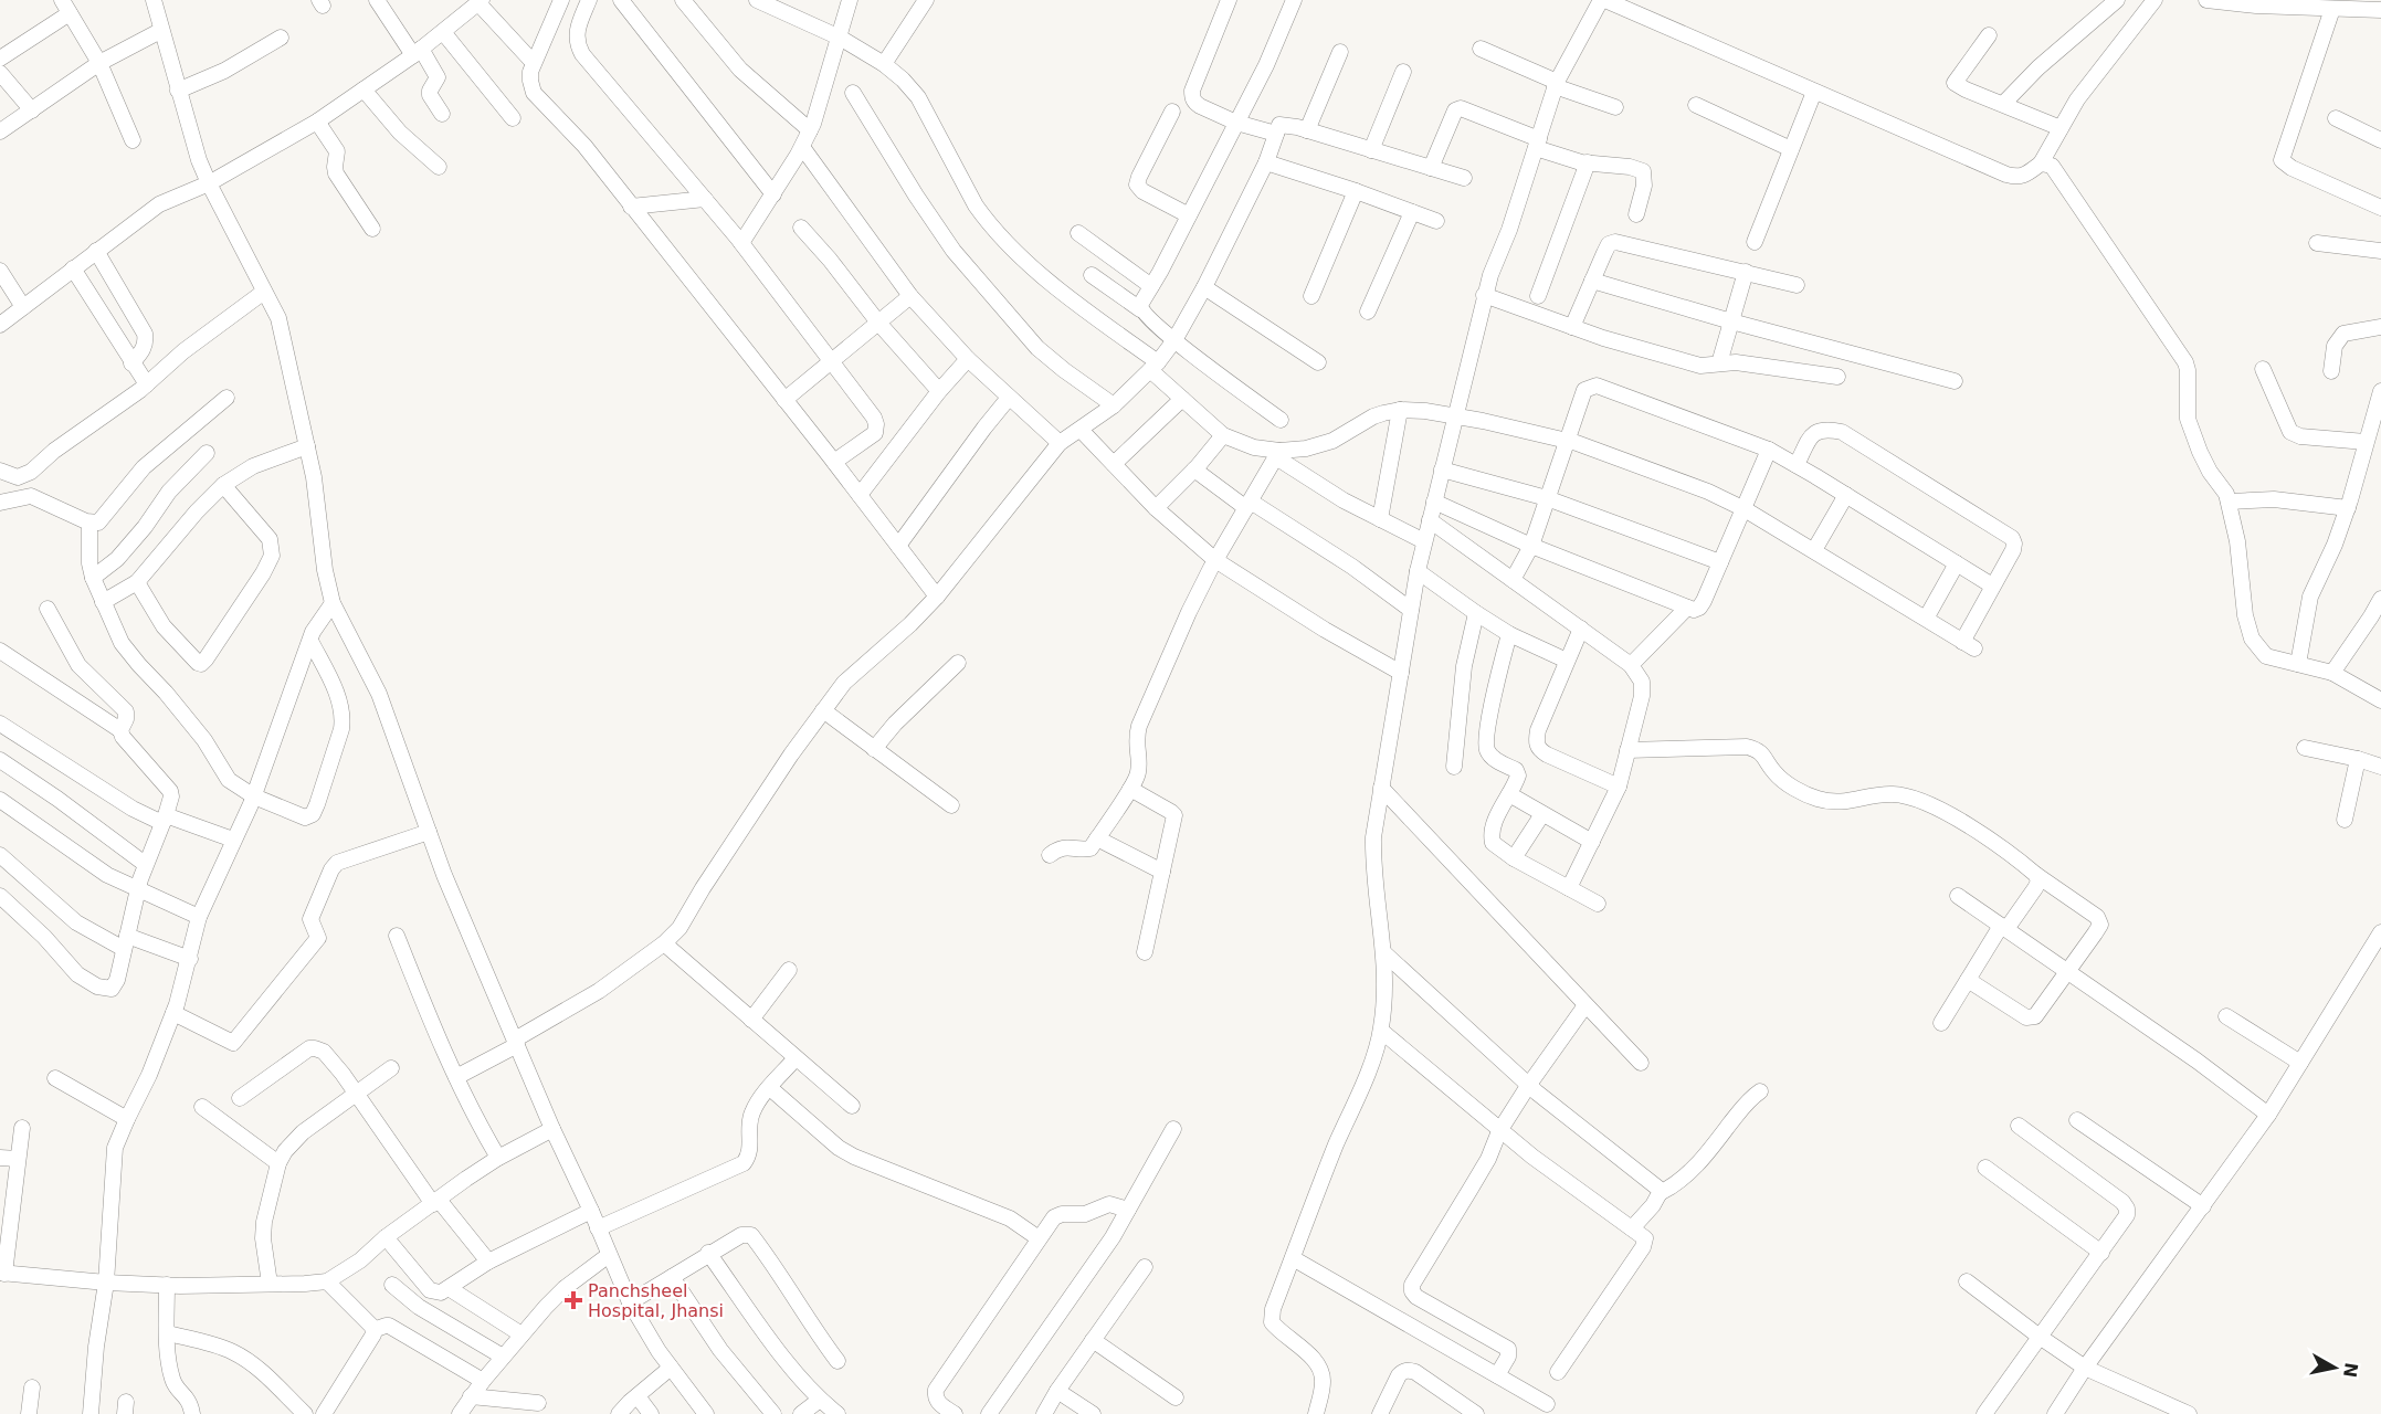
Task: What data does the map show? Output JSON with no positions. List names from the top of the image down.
{
  "places": {
    "health": ["Panchsheel Hospital, Jhansi"]
  },
  "north": "right"
}
